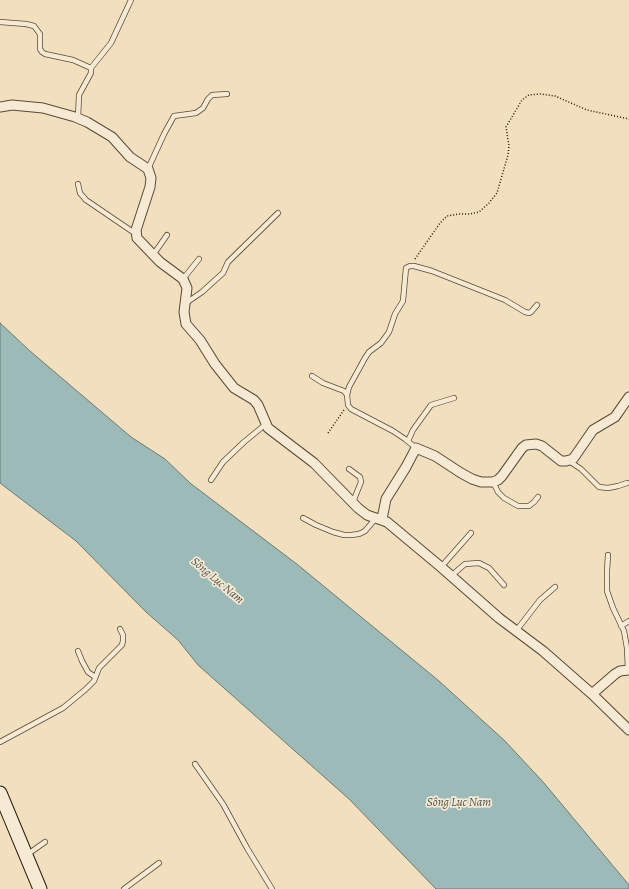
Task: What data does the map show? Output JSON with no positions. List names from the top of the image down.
{
  "water": ["Sông Lục Nam"]
}
